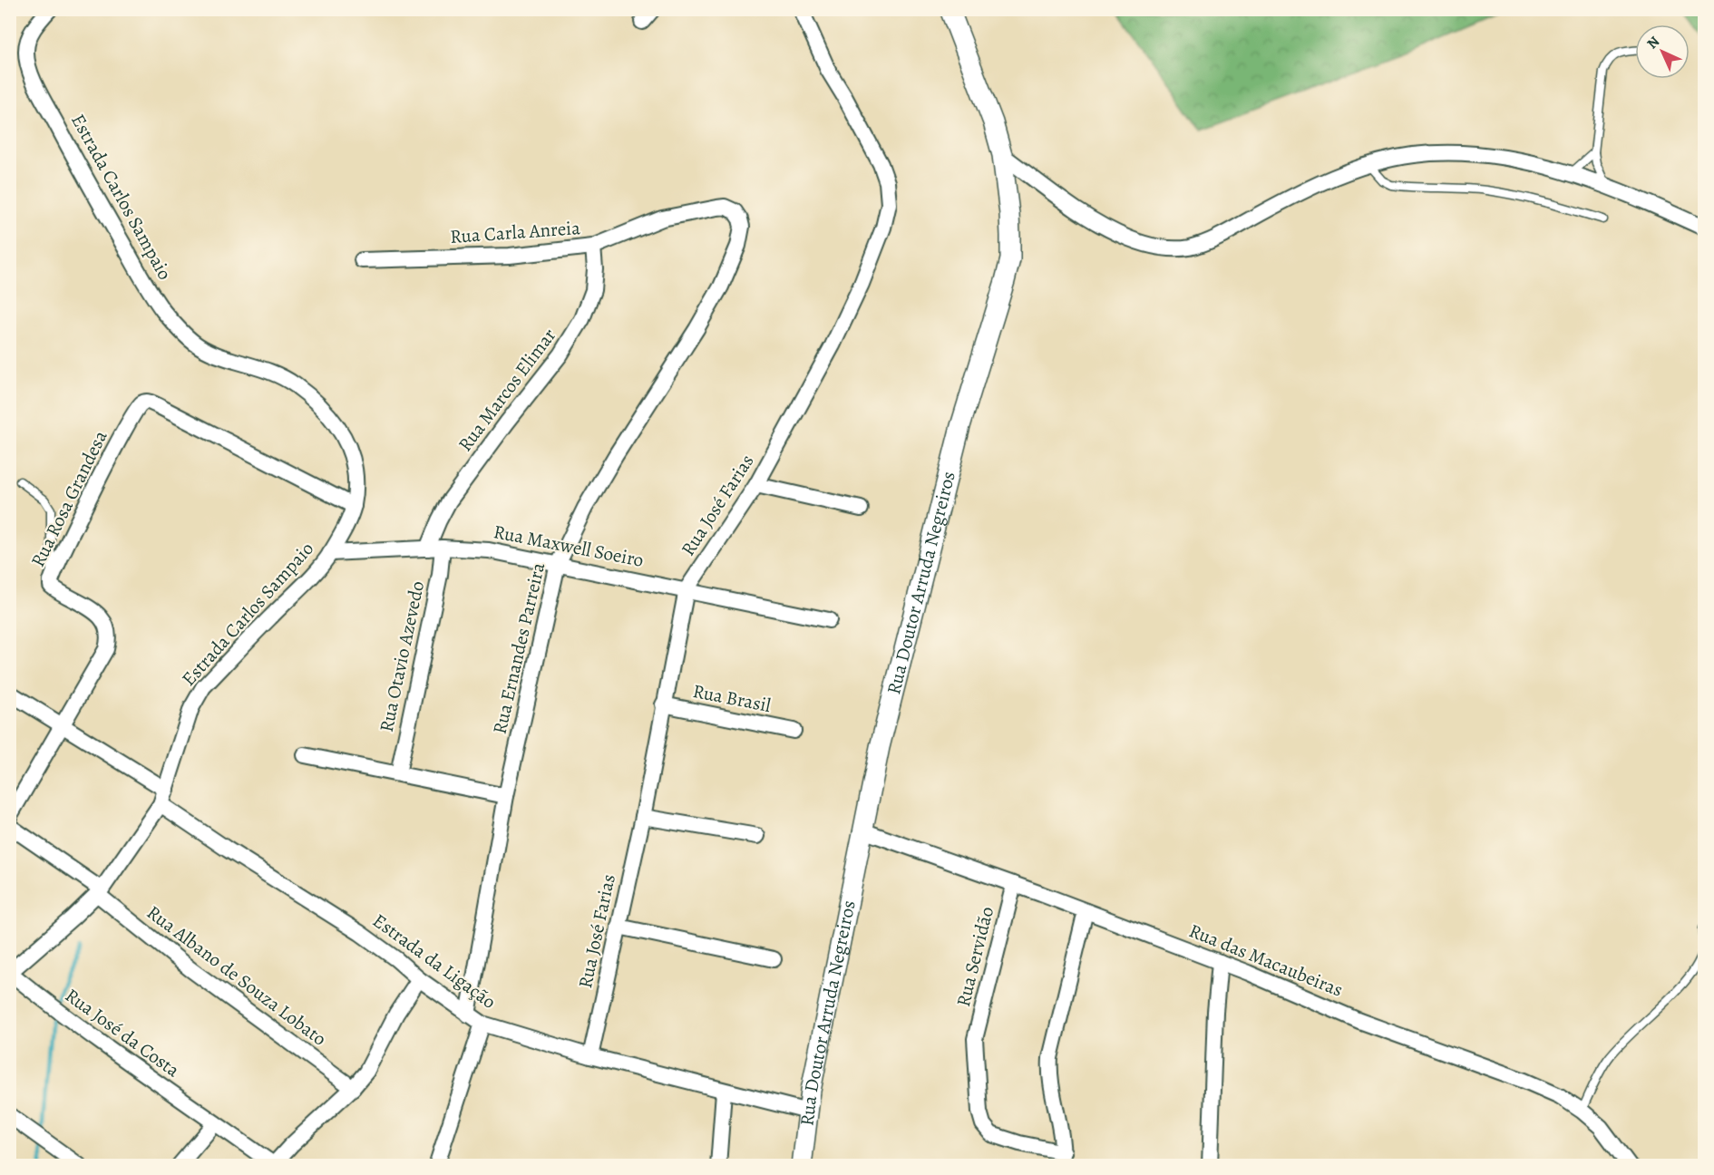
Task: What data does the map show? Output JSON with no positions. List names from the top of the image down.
{
  "streets": {
    "street": [
      "Estrada Carlos Sampaio",
      "Rua Carla Anreia",
      "Rua Marcos Elimar",
      "Rua Rosa Grandesa",
      "Rua José Farias",
      "Rua Maxwell Soeiro",
      "Rua Doutor Arruda Negreiros",
      "Rua Ernandes Parreira",
      "Rua Otavio Azevedo",
      "Rua Brasil",
      "Rua Servidão",
      "Rua das Macaubeiras",
      "Estrada da Ligação",
      "Rua Albano de Souza Lobato",
      "Rua José da Costa"
    ]
  },
  "crossings": [
    ["Estrada Carlos Sampaio", "Rua Rosa Grandesa"],
    ["Estrada Carlos Sampaio", "Rua Maxwell Soeiro"],
    ["Estrada Carlos Sampaio", "Estrada da Ligação"],
    ["Estrada Carlos Sampaio", "Rua Albano de Souza Lobato"],
    ["Estrada Carlos Sampaio", "Rua José da Costa"],
    ["Rua Carla Anreia", "Rua Marcos Elimar"],
    ["Rua Carla Anreia", "Rua Ernandes Parreira"],
    ["Rua Marcos Elimar", "Rua Maxwell Soeiro"],
    ["Rua Rosa Grandesa", "Estrada da Ligação"],
    ["Rua José Farias", "Rua Maxwell Soeiro"],
    ["Rua José Farias", "Rua Brasil"],
    ["Rua José Farias", "Estrada da Ligação"],
    ["Rua Maxwell Soeiro", "Rua Ernandes Parreira"],
    ["Rua Maxwell Soeiro", "Rua Otavio Azevedo"],
    ["Rua Doutor Arruda Negreiros", "Rua das Macaubeiras"],
    ["Rua Doutor Arruda Negreiros", "Estrada da Ligação"],
    ["Rua Ernandes Parreira", "Estrada da Ligação"],
    ["Rua Servidão", "Rua das Macaubeiras"]
  ],
  "north": "top left"
}
